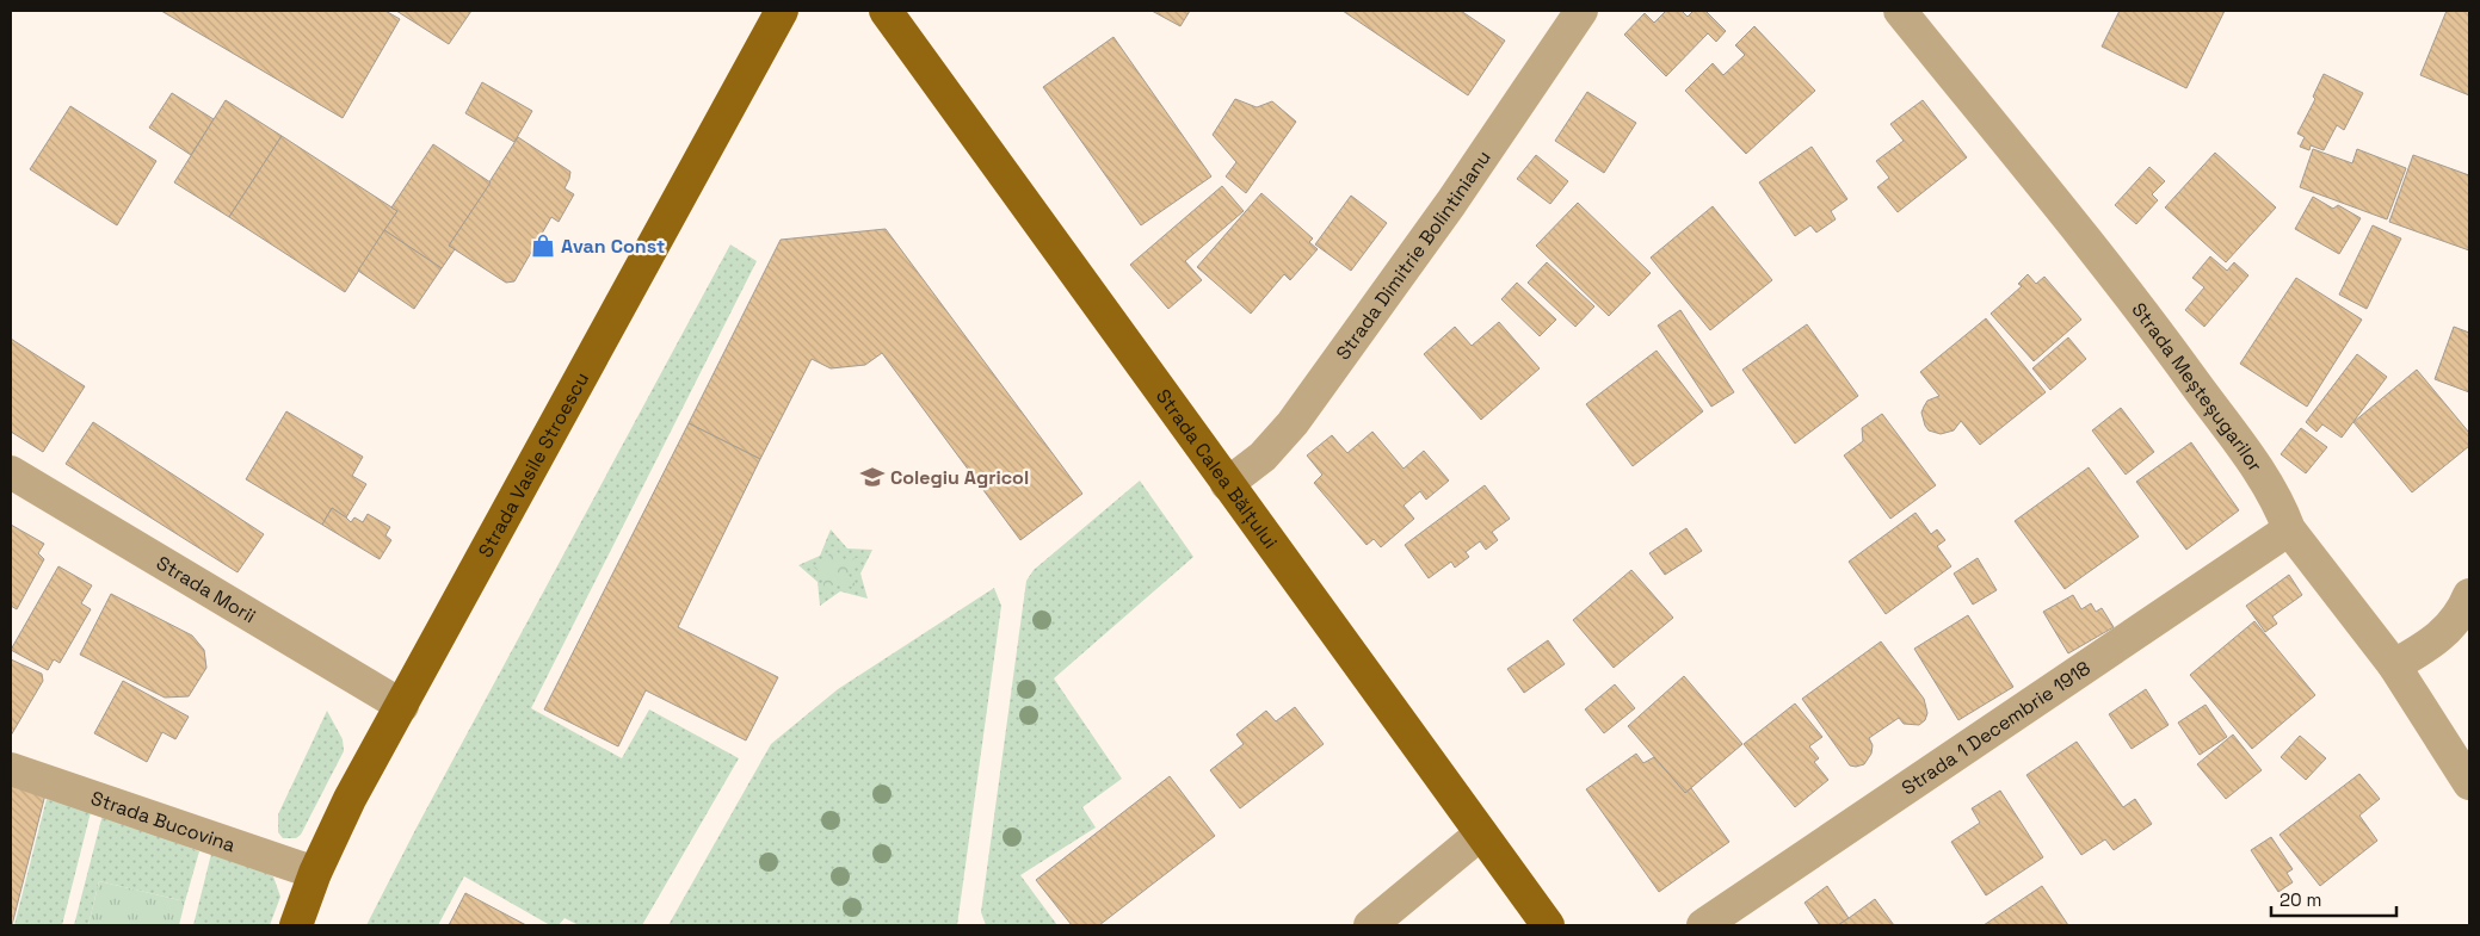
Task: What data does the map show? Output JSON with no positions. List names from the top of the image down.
{
  "streets": {
    "main road": ["Strada Vasile Stroescu", "Strada Calea Bălțului"],
    "street": [
      "Strada Dimitrie Bolintinianu",
      "Strada Meșteșugarilor",
      "Strada Morii",
      "Strada 1 Decembrie 1918",
      "Strada Bucovina"
    ]
  },
  "crossings": [
    ["Strada Dimitrie Bolintinianu", "Strada Calea Bălțului"],
    ["Strada Meșteșugarilor", "Strada 1 Decembrie 1918"],
    ["Strada Vasile Stroescu", "Strada Morii"],
    ["Strada Vasile Stroescu", "Strada Bucovina"]
  ],
  "places": {
    "shop": ["Avan Const"],
    "school or university": ["Colegiu Agricol"]
  },
  "scale_bar": "20 m"
}
